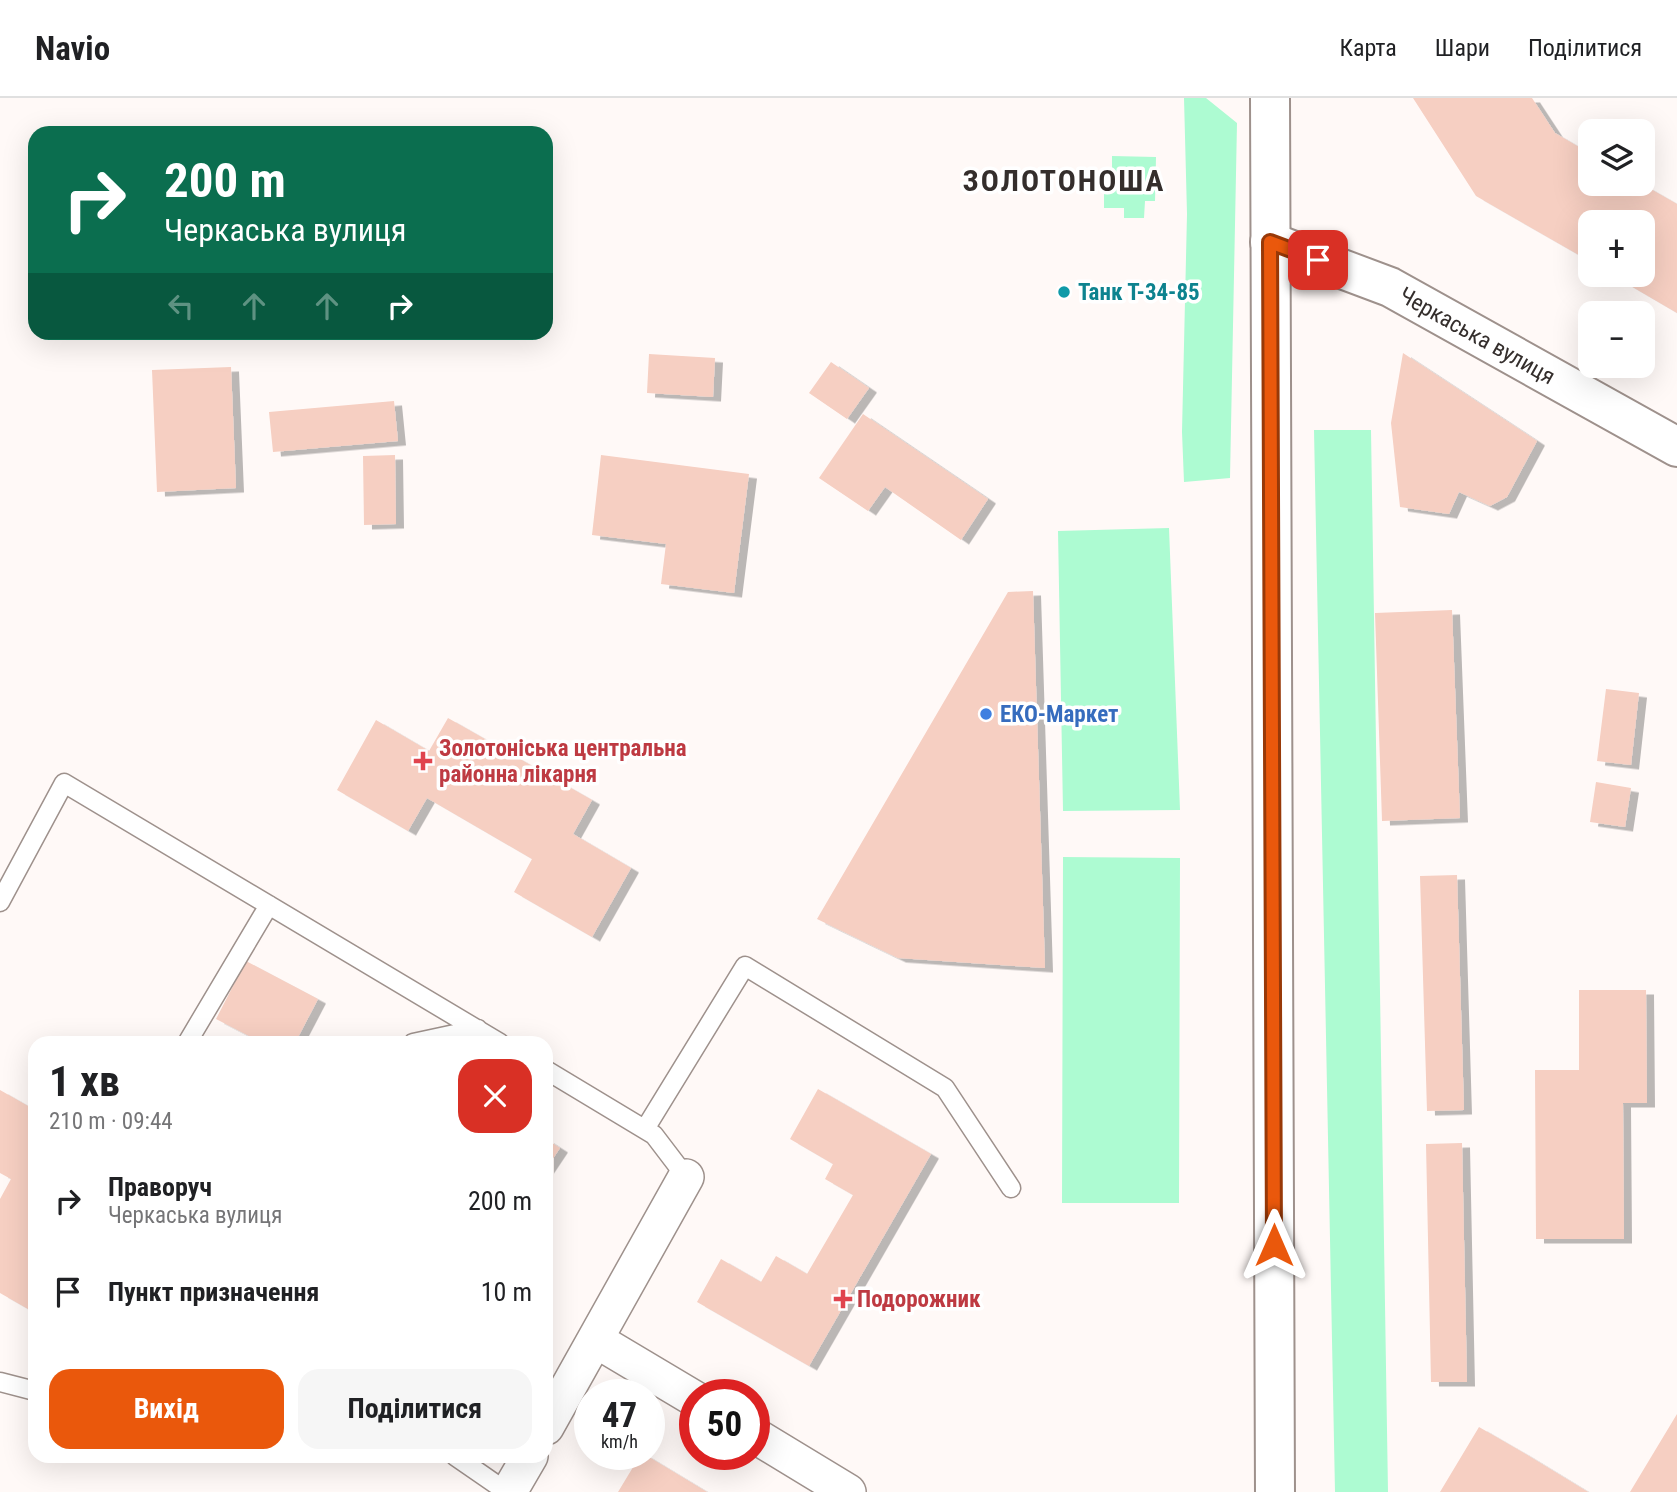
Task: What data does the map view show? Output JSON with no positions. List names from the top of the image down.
{
  "streets": {
    "main road": ["Черкаська вулиця"]
  },
  "districts": ["ЗОЛОТОНОША"],
  "places": {
    "other": ["Танк Т-34-85", "ЕКО-Маркет"],
    "health": ["Золотоніська центральна районна лікарня", "Подорожник"]
  },
  "page": {
    "header": "Navio",
    "nav": ["Карта", "Шари", "Поділитися"],
    "map_buttons": ["+", "−"],
    "turn": ["200 m", "Черкаська вулиця"],
    "heading": ["1 хв", "210 m · 09:44"],
    "list": [
      {
        "name": "Праворуч",
        "note": "Черкаська вулиця",
        "value": "200 m"
      },
      {
        "name": "Пункт призначення",
        "value": "10 m"
      }
    ],
    "buttons": ["Вихід", "Поділитися"],
    "speed": "47 km/h",
    "limit": "50"
  }
}
